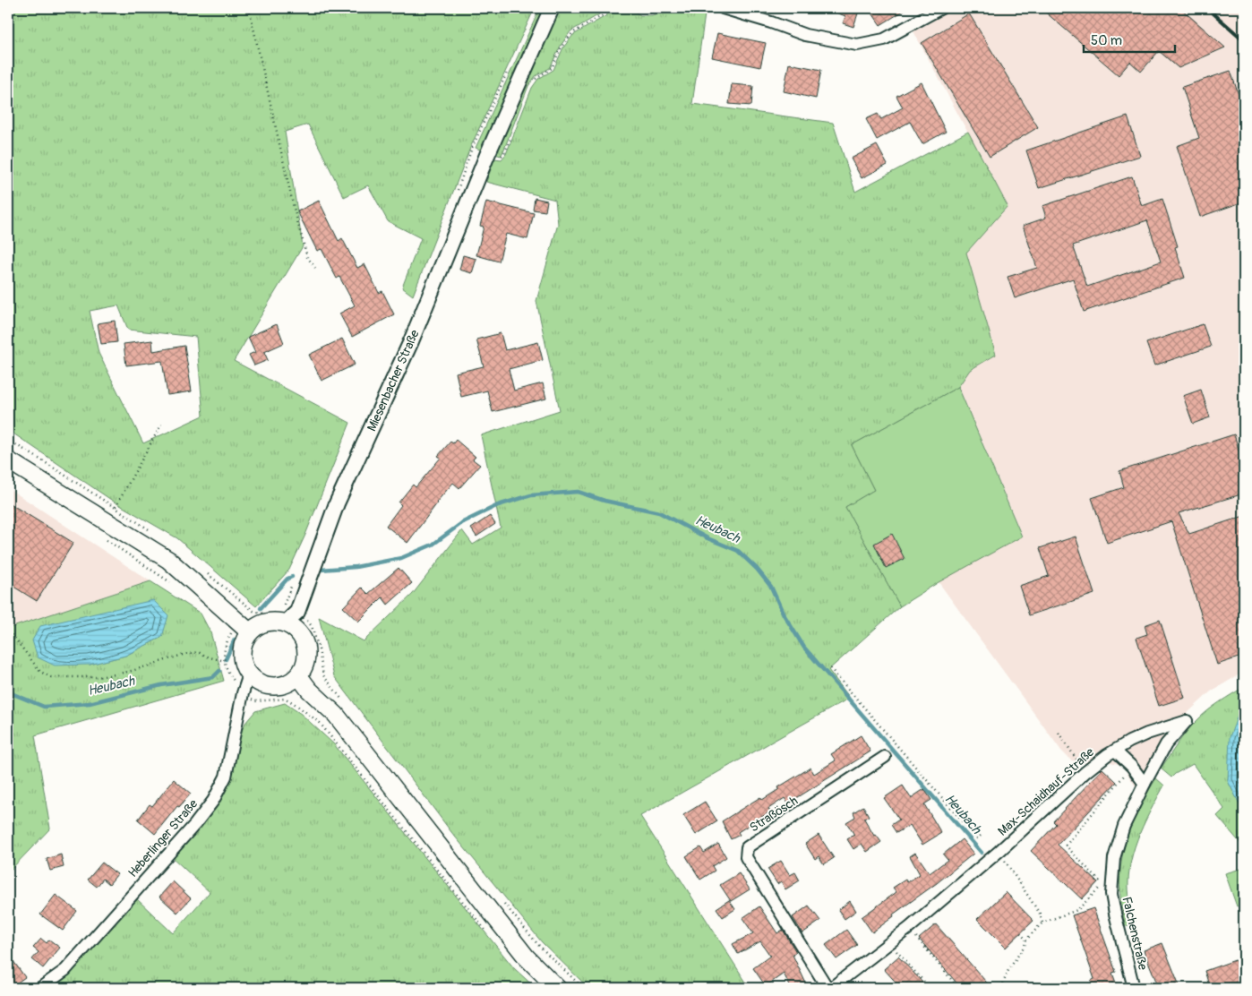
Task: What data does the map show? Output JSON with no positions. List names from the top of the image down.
{
  "streets": {
    "street": [
      "Miesenbacher Straße",
      "Max-Schaidhauf-Straße",
      "Straßösch",
      "Heberlinger Straße",
      "Falchenstraße"
    ]
  },
  "crossings": [
    ["Miesenbacher Straße", "Heberlinger Straße"],
    ["Max-Schaidhauf-Straße", "Falchenstraße"]
  ],
  "water": ["Heubach"],
  "scale_bar": "50 m"
}
